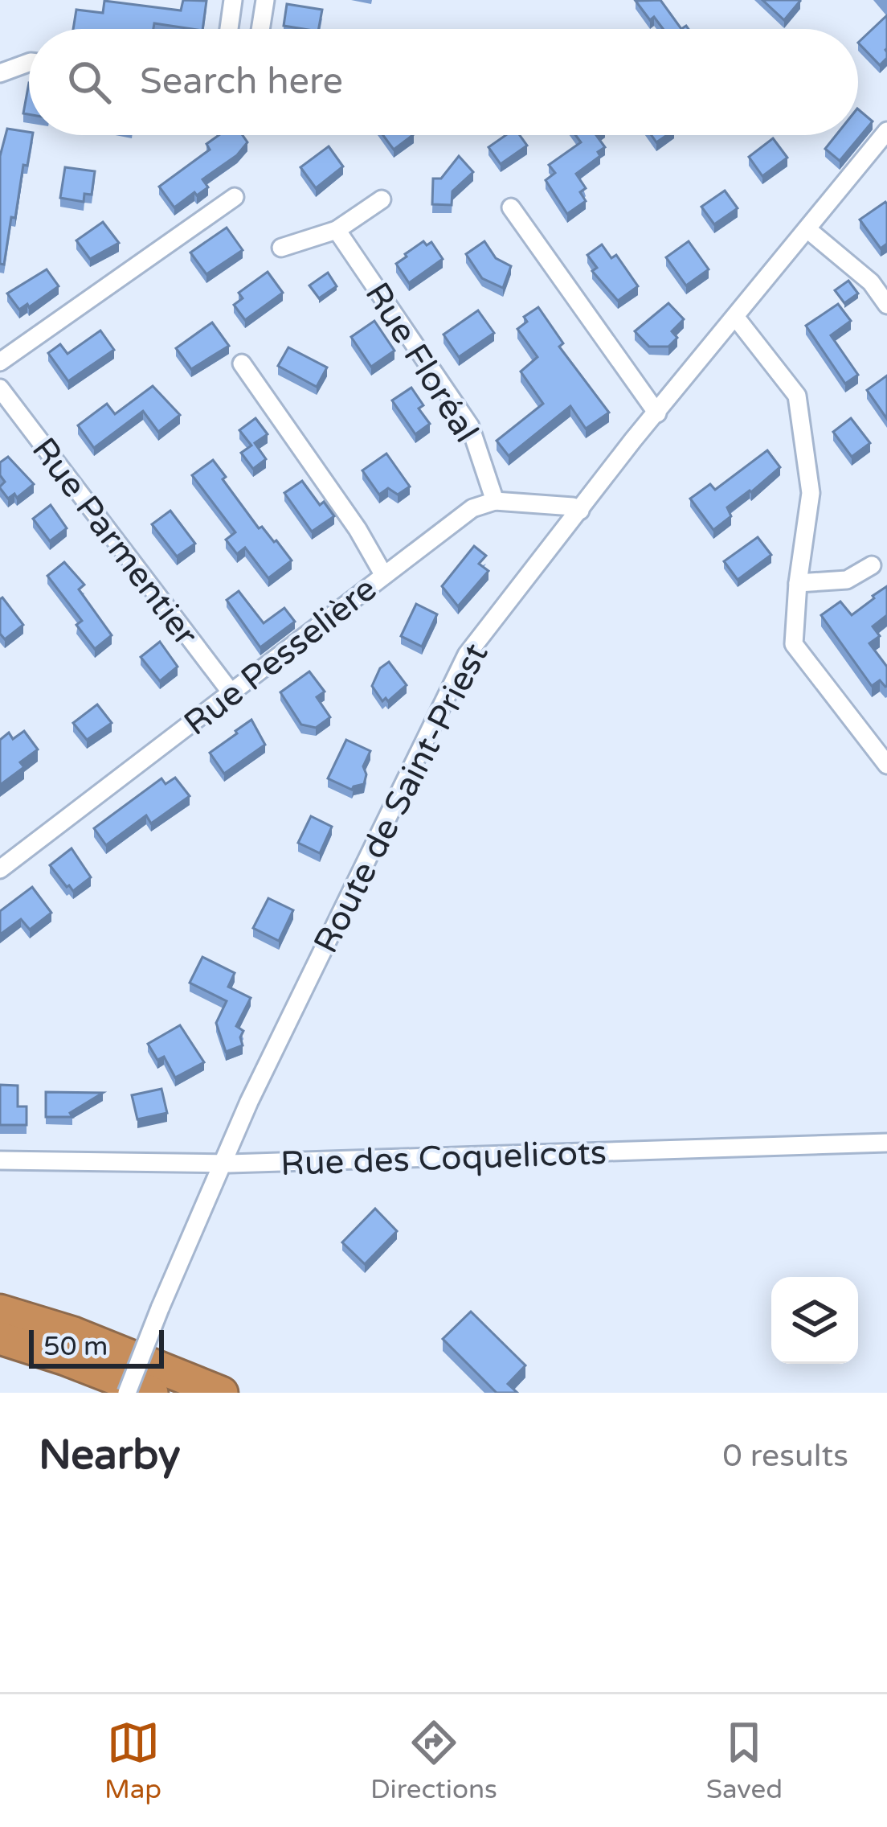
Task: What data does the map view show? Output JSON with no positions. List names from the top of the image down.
{
  "streets": {
    "street": [
      "Rue Floréal",
      "Rue Parmentier",
      "Rue Pesselière",
      "Route de Saint-Priest",
      "Rue des Coquelicots"
    ]
  },
  "crossings": [
    ["Rue Floréal", "Rue Pesselière"],
    ["Rue Parmentier", "Rue Pesselière"],
    ["Route de Saint-Priest", "Rue des Coquelicots"]
  ],
  "scale_bar": "50 m",
  "page": {
    "search": "Search here",
    "scale": "50 m",
    "heading": ["Nearby", "0 results"],
    "nav": ["Map", "Directions", "Saved"]
  }
}
